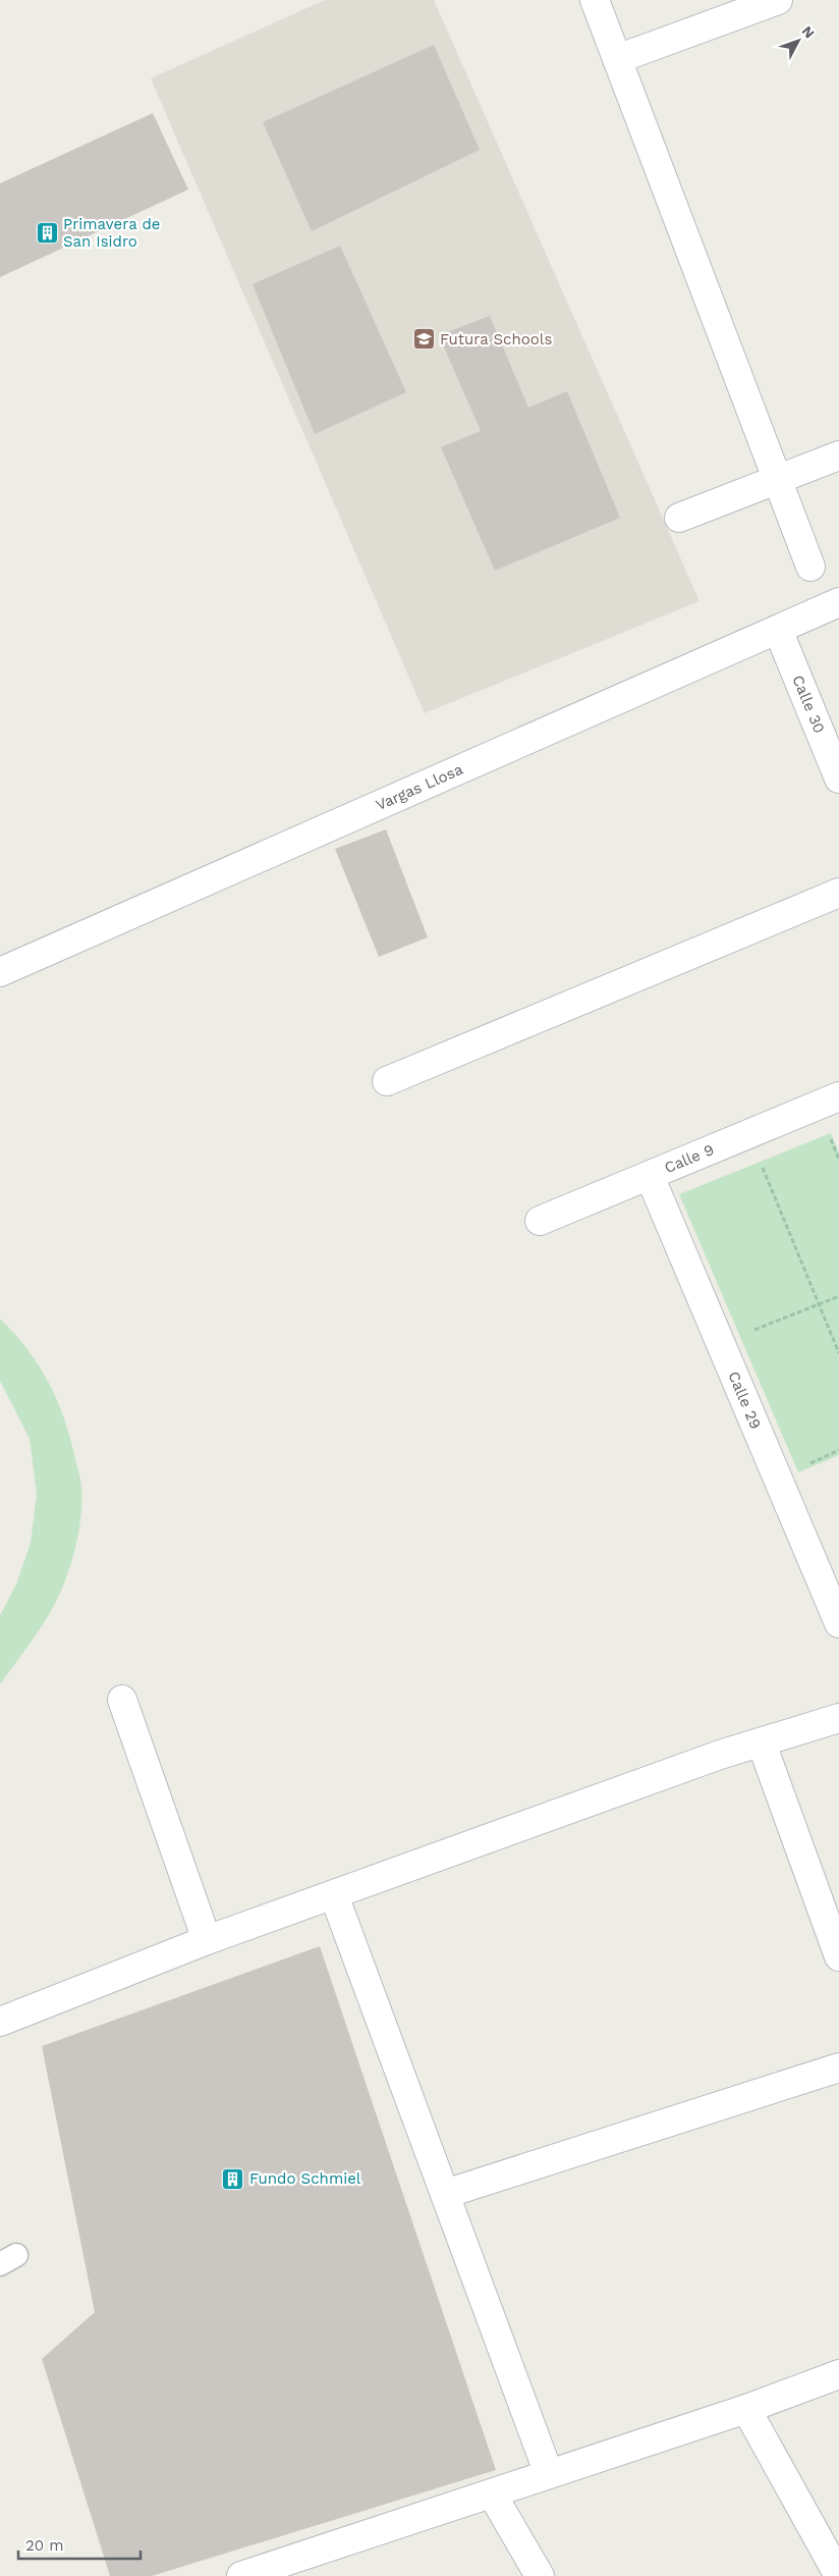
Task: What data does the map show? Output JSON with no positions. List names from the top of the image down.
{
  "streets": {
    "street": [
      "Calle 30",
      "Vargas Llosa",
      "Calle 9",
      "Calle 29"
    ]
  },
  "crossings": [
    ["Calle 30", "Vargas Llosa"],
    ["Calle 9", "Calle 29"]
  ],
  "places": {
    "building": ["Primavera de San Isidro", "Fundo Schmiel"],
    "school or university": ["Futura Schools"]
  },
  "scale_bar": "20 m",
  "north": "top right"
}
